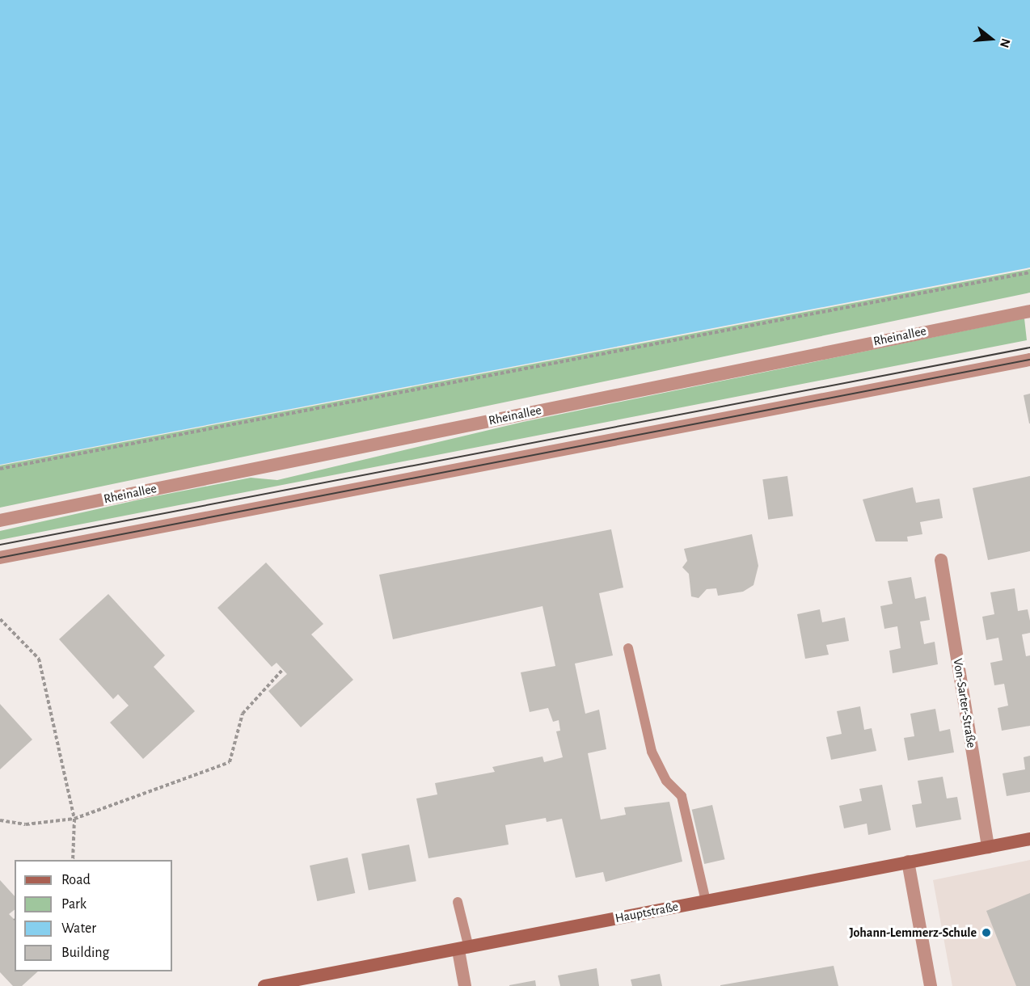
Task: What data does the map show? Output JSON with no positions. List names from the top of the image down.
{
  "streets": {
    "main road": ["Hauptstraße"],
    "street": ["Rheinallee", "Von-Sarter-Straße"]
  },
  "crossings": [
    ["Von-Sarter-Straße", "Hauptstraße"]
  ],
  "places": ["Johann-Lemmerz-Schule"],
  "legend": [
    "Road",
    "Park",
    "Water",
    "Building"
  ],
  "north": "right"
}
